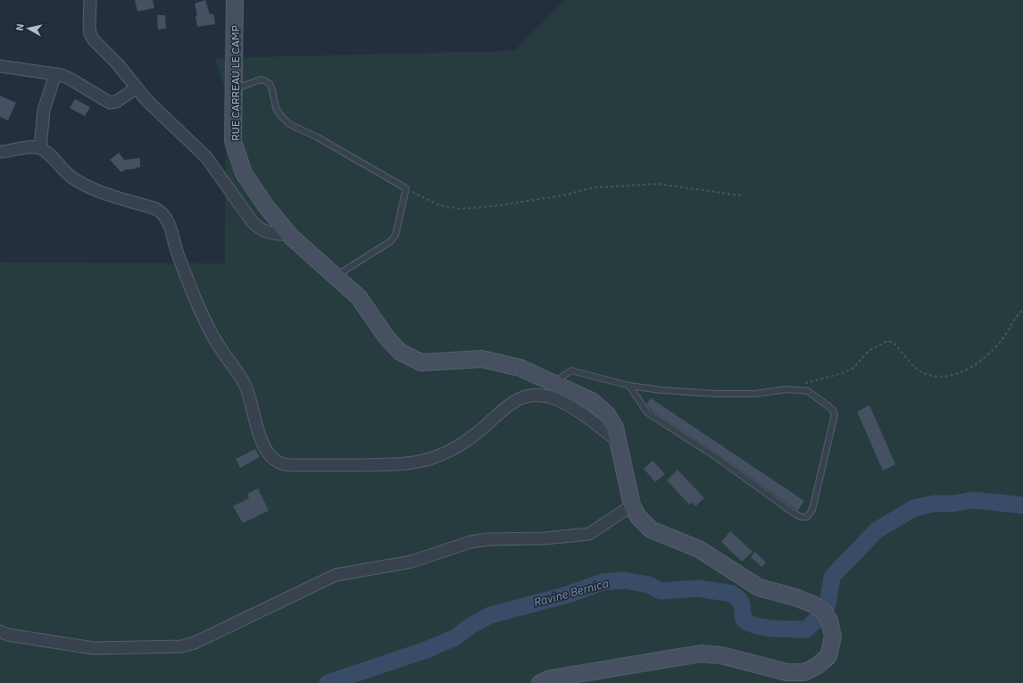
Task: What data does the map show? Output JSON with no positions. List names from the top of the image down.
{
  "streets": {
    "main road": ["RUE CARREAU LE CAMP"]
  },
  "water": ["Ravine Bernica"],
  "north": "left"
}
